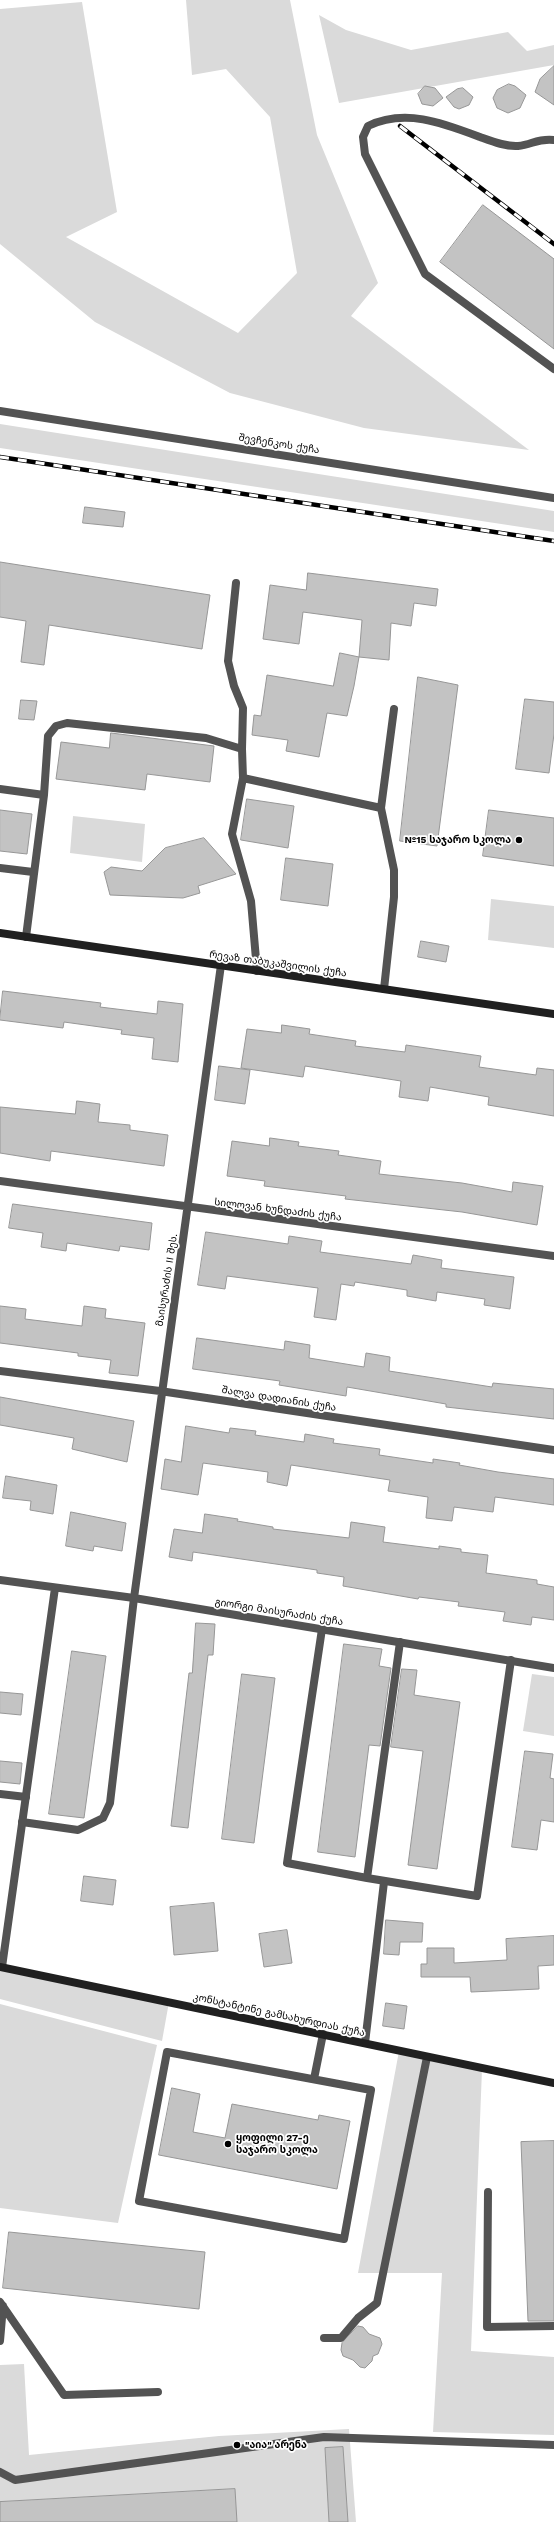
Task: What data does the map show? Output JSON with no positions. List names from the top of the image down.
{
  "streets": {
    "street": [
      "შევჩენკოს ქუჩა",
      "რევაზ თაბუკაშვილის ქუჩა",
      "სილოვან ხუნდაძის ქუჩა",
      "მაისურაძის II შეს.",
      "შალვა დადიანის ქუჩა",
      "გიორგი მაისურაძის ქუჩა",
      "კონსტანტინე გამსახურდიას ქუჩა"
    ]
  },
  "crossings": [
    ["რევაზ თაბუკაშვილის ქუჩა", "მაისურაძის II შეს."],
    ["სილოვან ხუნდაძის ქუჩა", "მაისურაძის II შეს."],
    ["მაისურაძის II შეს.", "შალვა დადიანის ქუჩა"],
    ["მაისურაძის II შეს.", "გიორგი მაისურაძის ქუჩა"]
  ],
  "places": ["№15 საჯარო სკოლა", "ყოფილი 27-ე საჯარო სკოლა", "\"აია\" არენა"]
}
